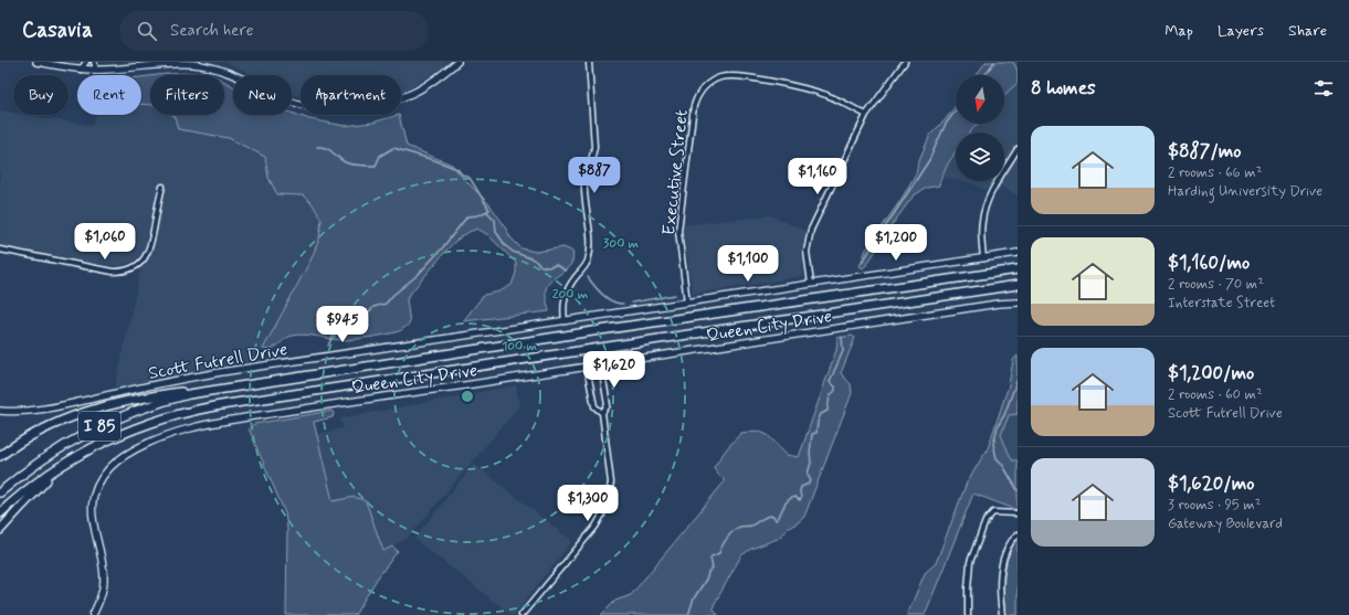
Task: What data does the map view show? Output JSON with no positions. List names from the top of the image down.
{
  "streets": {
    "highway": ["I 85"],
    "street": ["Executive Street", "Queen City Drive", "Scott Futrell Drive"]
  },
  "crossings": [
    ["Executive Street", "Scott Futrell Drive"]
  ],
  "north": "bottom",
  "page": {
    "header": "Casavia",
    "search": "Search here",
    "nav": ["Map", "Layers", "Share"],
    "heading": "8 homes",
    "chip": [
      "Buy",
      "Rent",
      "Filters",
      "New",
      "Apartment"
    ],
    "list": [
      {
        "name": "$887/mo",
        "note": "2 rooms · 66 m² · Harding University Drive"
      },
      {
        "name": "$1,160/mo",
        "note": "2 rooms · 70 m² · Interstate Street"
      },
      {
        "name": "$1,200/mo",
        "note": "2 rooms · 60 m² · Scott Futrell Drive"
      },
      {
        "name": "$1,620/mo",
        "note": "3 rooms · 95 m² · Gateway Boulevard"
      }
    ],
    "price": [
      "$887",
      "$1,160",
      "$1,060",
      "$1,200",
      "$1,100",
      "$945",
      "$1,620",
      "$1,300"
    ]
  },
  "rings": ["300 m", "200 m", "100 m"]
}
